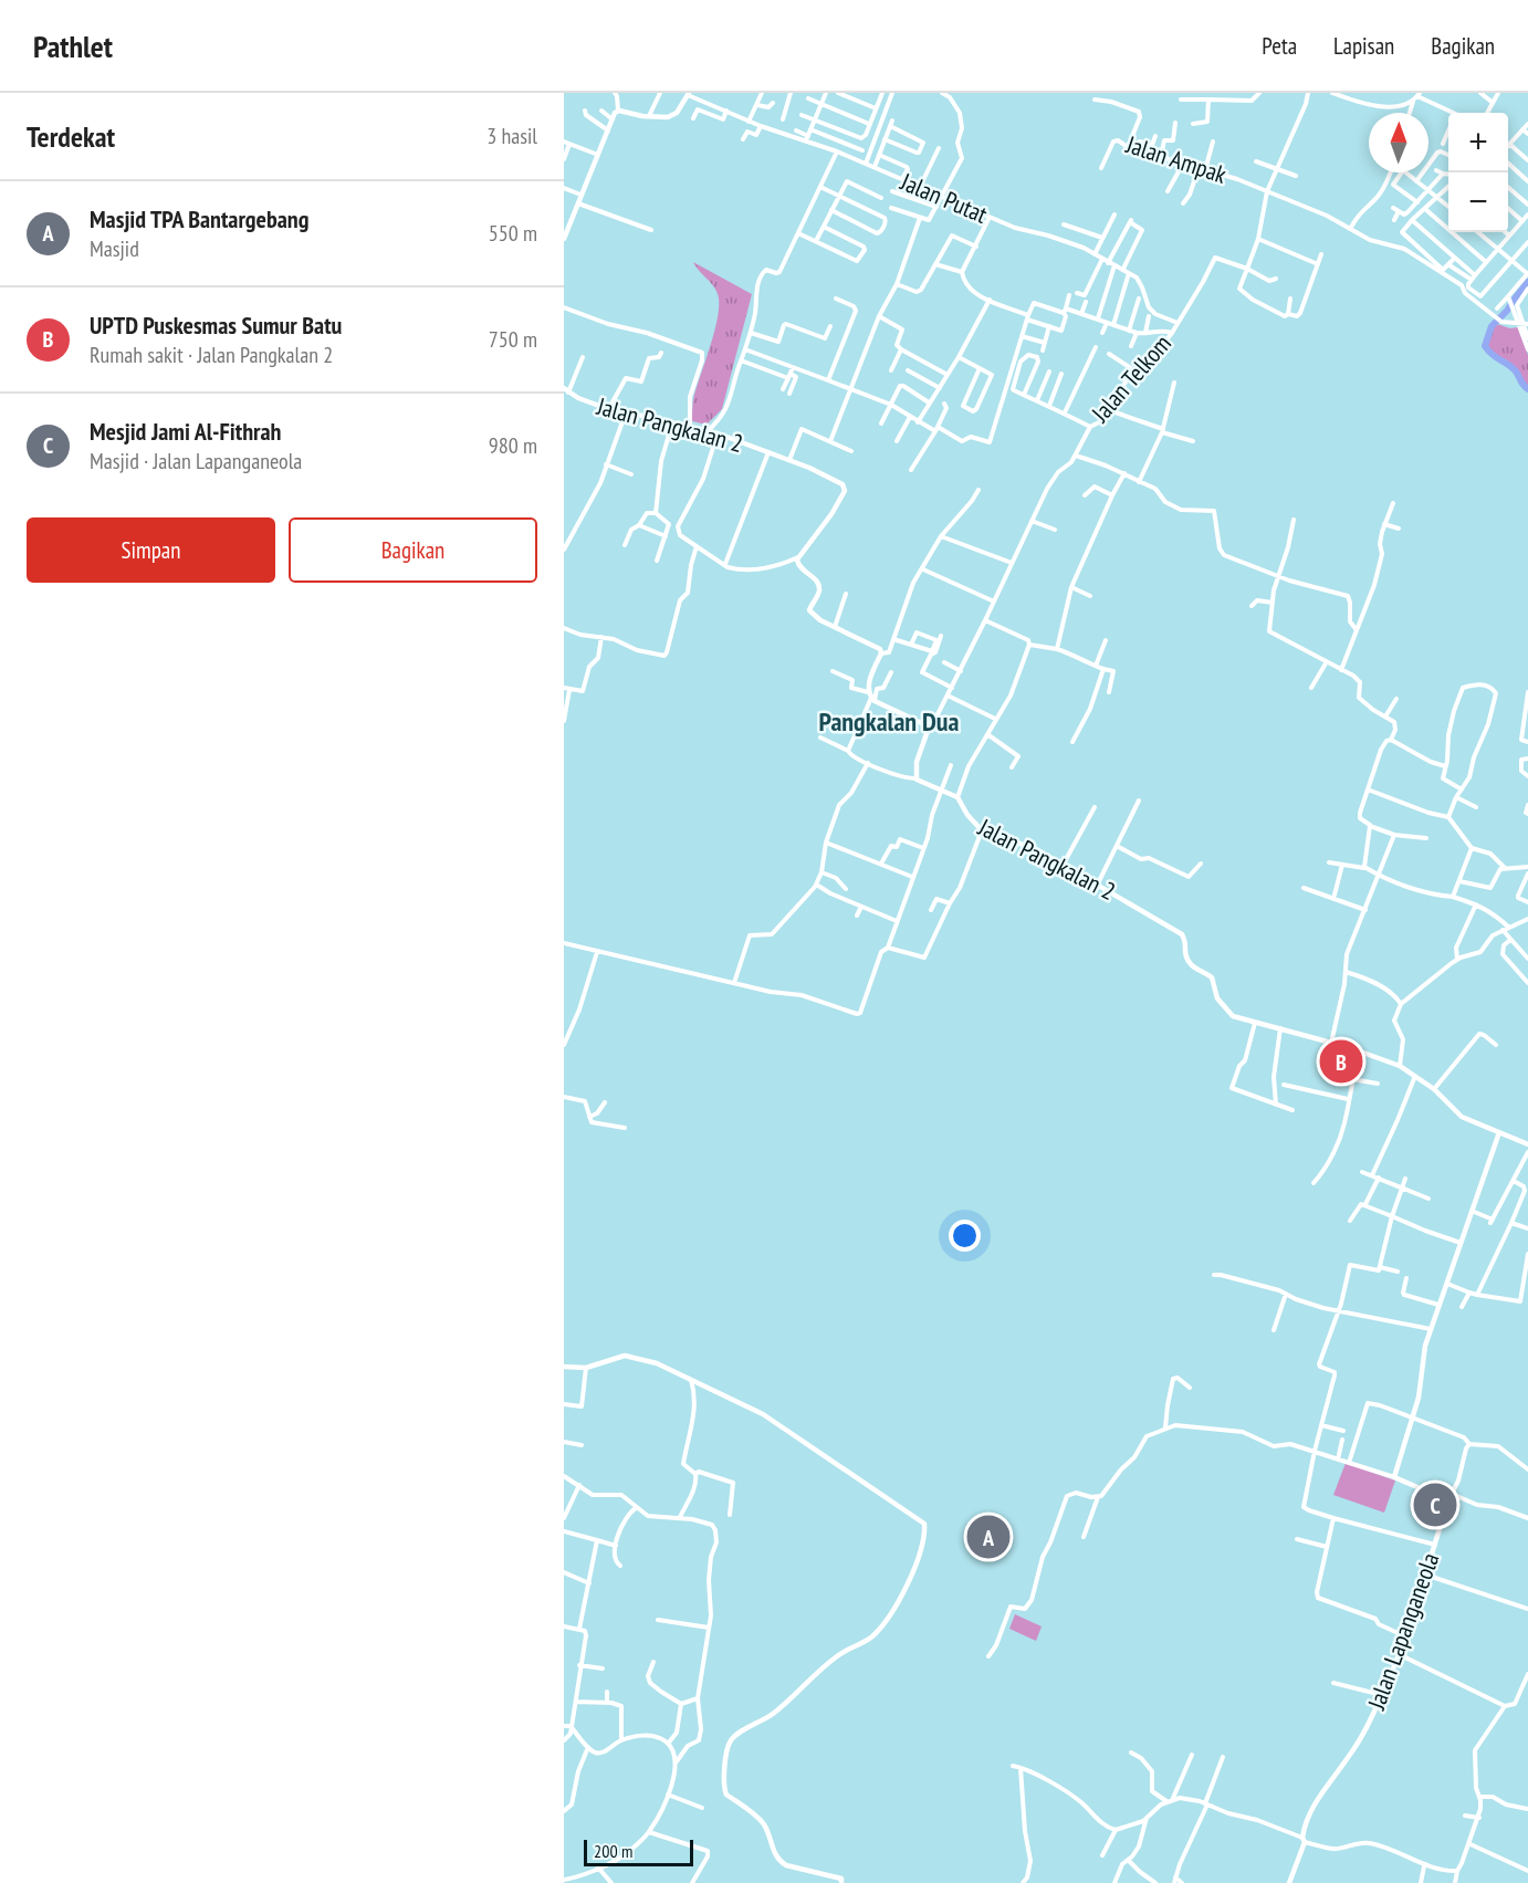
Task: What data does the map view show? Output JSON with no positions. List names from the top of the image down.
{
  "streets": {
    "street": [
      "Jalan Ampak",
      "Jalan Putat",
      "Jalan Telkom",
      "Jalan Pangkalan 2",
      "Jalan Lapanganeola"
    ]
  },
  "crossings": [
    ["Jalan Putat", "Jalan Telkom"]
  ],
  "districts": ["Pangkalan Dua"],
  "scale_bar": "200 m",
  "north": "top",
  "page": {
    "header": "Pathlet",
    "nav": ["Peta", "Lapisan", "Bagikan"],
    "heading": ["Terdekat", "3 hasil"],
    "map_buttons": ["+", "−"],
    "list": [
      {
        "mark": "A",
        "name": "Masjid TPA Bantargebang",
        "note": "Masjid",
        "value": "550 m"
      },
      {
        "mark": "B",
        "name": "UPTD Puskesmas Sumur Batu",
        "note": "Rumah sakit · Jalan Pangkalan 2",
        "value": "750 m"
      },
      {
        "mark": "C",
        "name": "Mesjid Jami Al-Fithrah",
        "note": "Masjid · Jalan Lapanganeola",
        "value": "980 m"
      }
    ],
    "buttons": ["Simpan", "Bagikan"],
    "pins": ["B", "C", "A"],
    "scale": "200 m"
  }
}
